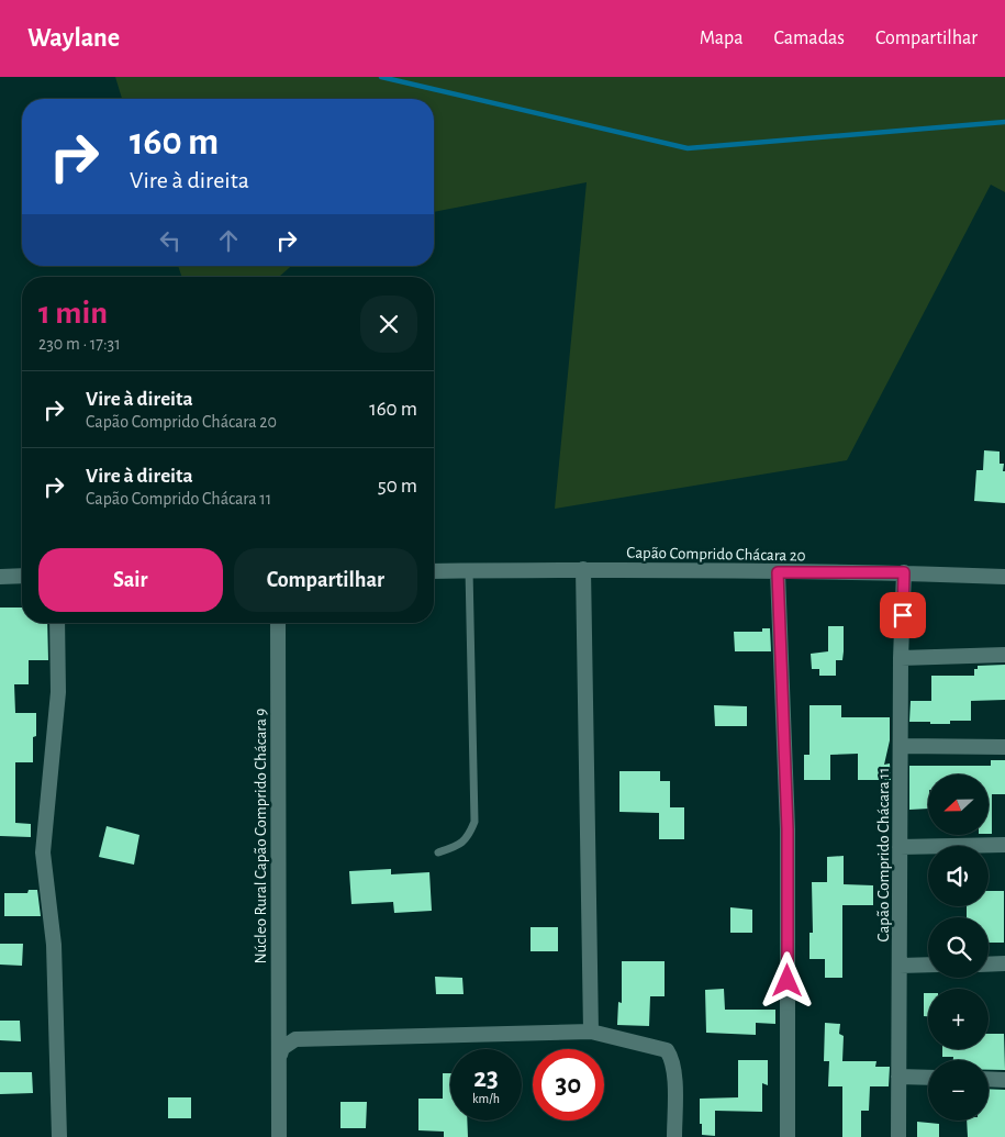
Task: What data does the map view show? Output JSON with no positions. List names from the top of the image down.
{
  "streets": {
    "street": ["Capão Comprido Chácara 20", "Núcleo Rural Capão Comprido Chácara 9", "Capão Comprido Chácara 11"]
  },
  "crossings": [
    ["Capão Comprido Chácara 20", "Capão Comprido Chácara 11"]
  ],
  "north": "left",
  "page": {
    "header": "Waylane",
    "nav": ["Mapa", "Camadas", "Compartilhar"],
    "turn": ["160 m", "Vire à direita"],
    "heading": ["1 min", "230 m · 17:31"],
    "list": [
      {
        "name": "Vire à direita",
        "note": "Capão Comprido Chácara 20",
        "value": "160 m"
      },
      {
        "name": "Vire à direita",
        "note": "Capão Comprido Chácara 11",
        "value": "50 m"
      }
    ],
    "buttons": ["Sair", "Compartilhar"],
    "map_buttons": ["+", "−"],
    "speed": "23 km/h",
    "limit": "30"
  }
}
